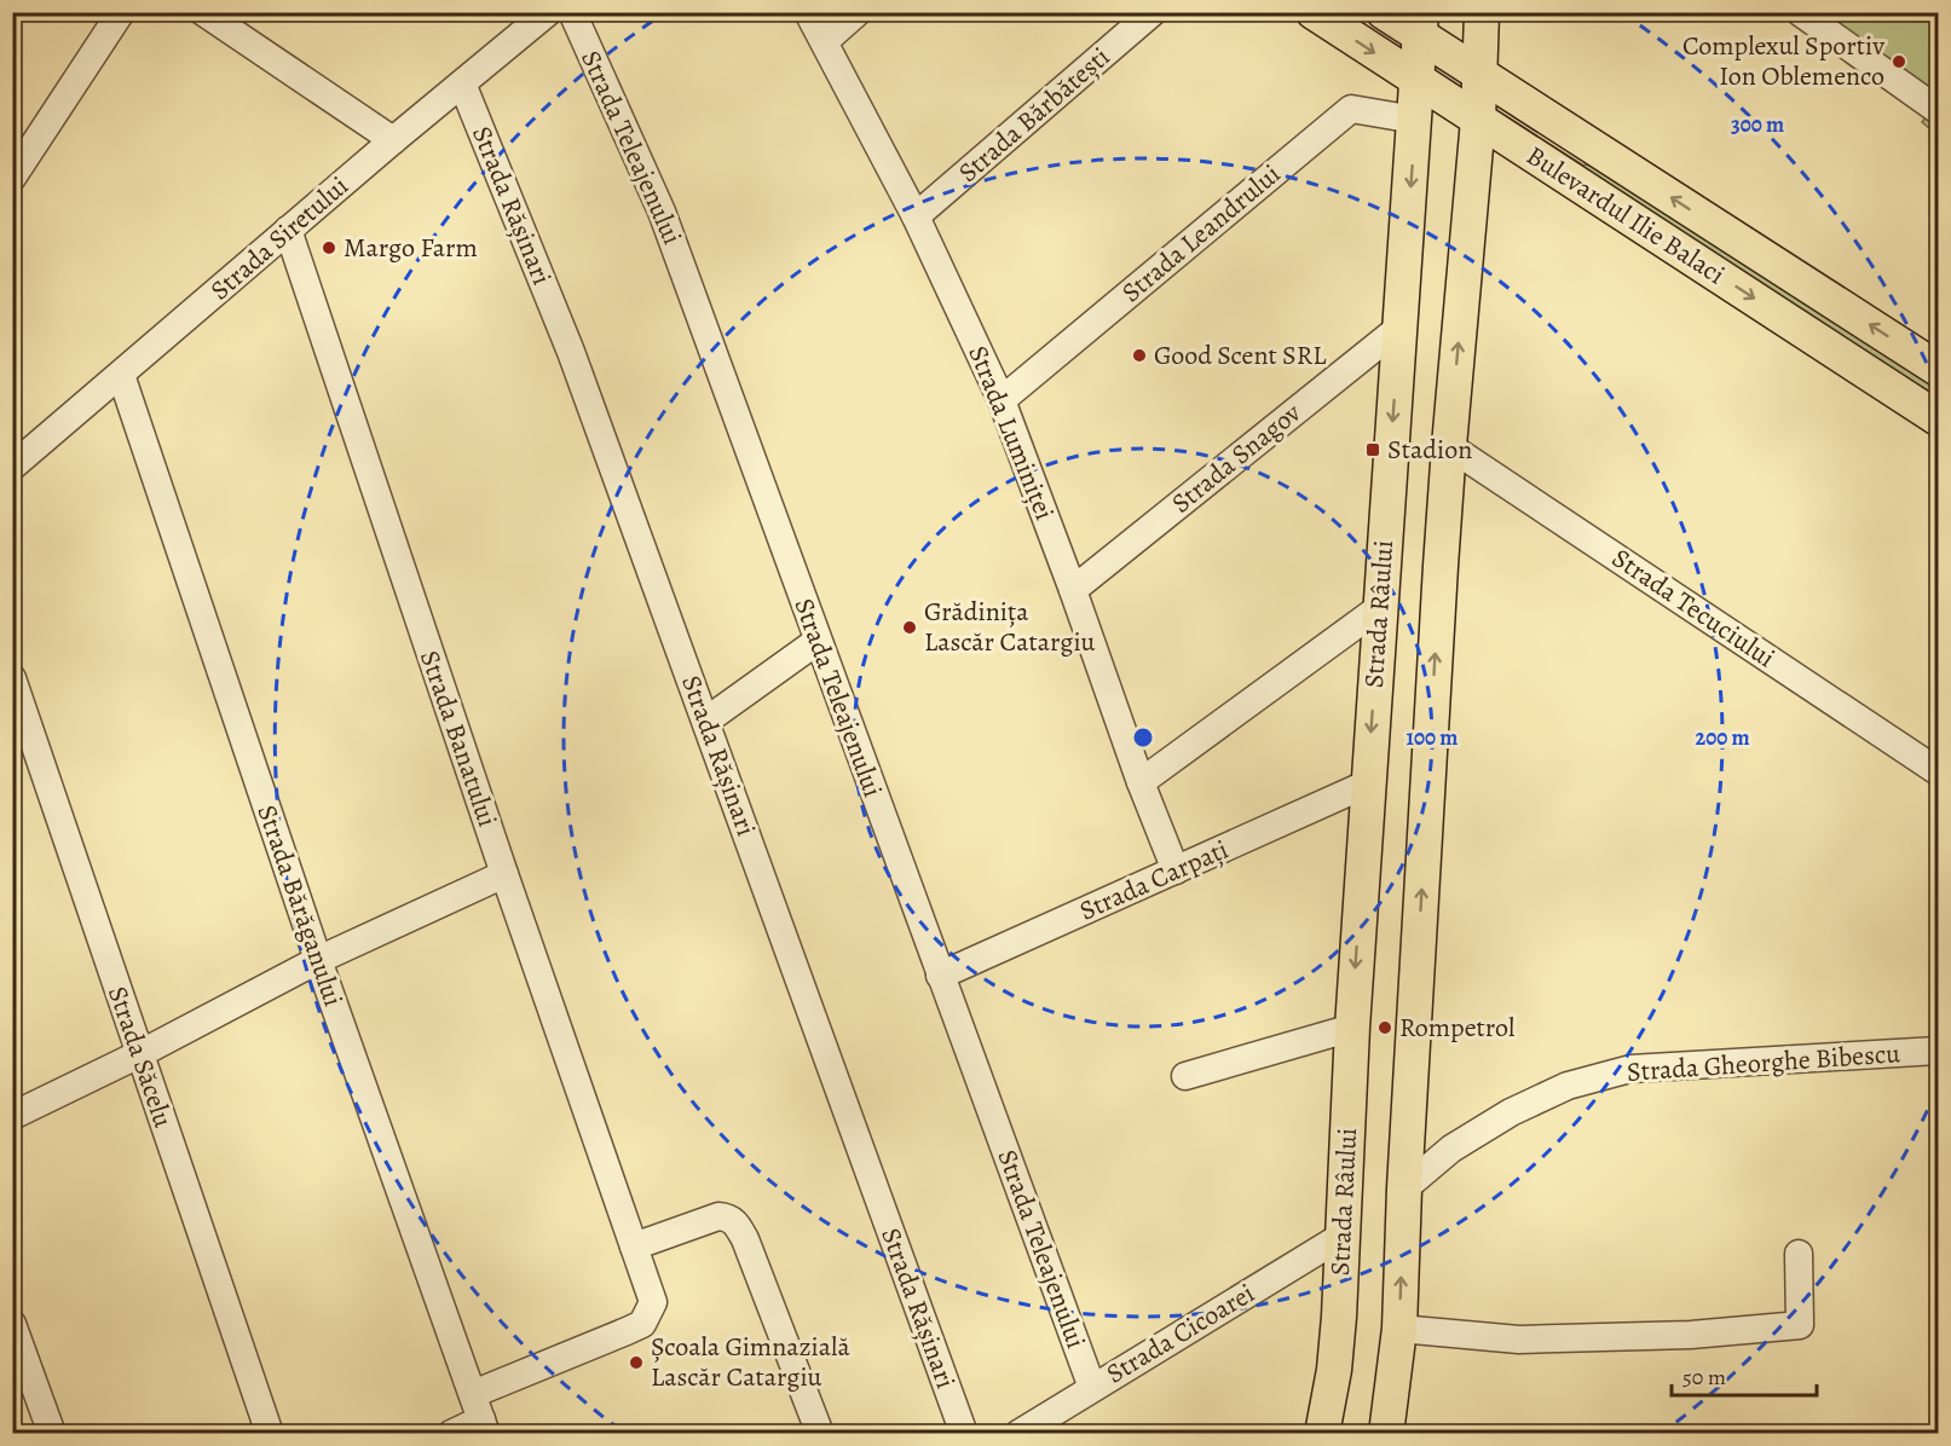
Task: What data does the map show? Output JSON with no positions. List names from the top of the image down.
{
  "streets": {
    "main road": ["Bulevardul Ilie Balaci", "Strada Râului"],
    "street": [
      "Strada Bărbătești",
      "Strada Teleajenului",
      "Strada Rășinari",
      "Strada Leandrului",
      "Strada Siretului",
      "Strada Luminiței",
      "Strada Snagov",
      "Strada Tecuciului",
      "Strada Banatului",
      "Strada Carpați",
      "Strada Bărăganului",
      "Strada Săcelu",
      "Strada Gheorghe Bibescu",
      "Strada Cicoarei"
    ]
  },
  "crossings": [
    ["Strada Bărbătești", "Strada Luminiței"],
    ["Strada Teleajenului", "Strada Carpați"],
    ["Strada Teleajenului", "Strada Cicoarei"],
    ["Strada Rășinari", "Strada Siretului"],
    ["Bulevardul Ilie Balaci", "Strada Râului"],
    ["Strada Leandrului", "Strada Luminiței"],
    ["Strada Leandrului", "Strada Râului"],
    ["Strada Siretului", "Strada Banatului"],
    ["Strada Siretului", "Strada Bărăganului"],
    ["Strada Luminiței", "Strada Snagov"],
    ["Strada Luminiței", "Strada Carpați"],
    ["Strada Snagov", "Strada Râului"],
    ["Strada Râului", "Strada Carpați"],
    ["Strada Râului", "Strada Cicoarei"],
    ["Strada Banatului", "Strada Bărăganului"]
  ],
  "places": {
    "other": [
      "Complexul Sportiv Ion Oblemenco",
      "Margo Farm",
      "Good Scent SRL",
      "Grădinița Lascăr Catargiu",
      "Rompetrol",
      "Școala Gimnazială Lascăr Catargiu"
    ],
    "transit": ["Stadion"]
  },
  "scale_bar": "50 m",
  "rings": ["300 m", "100 m", "200 m"]
}
